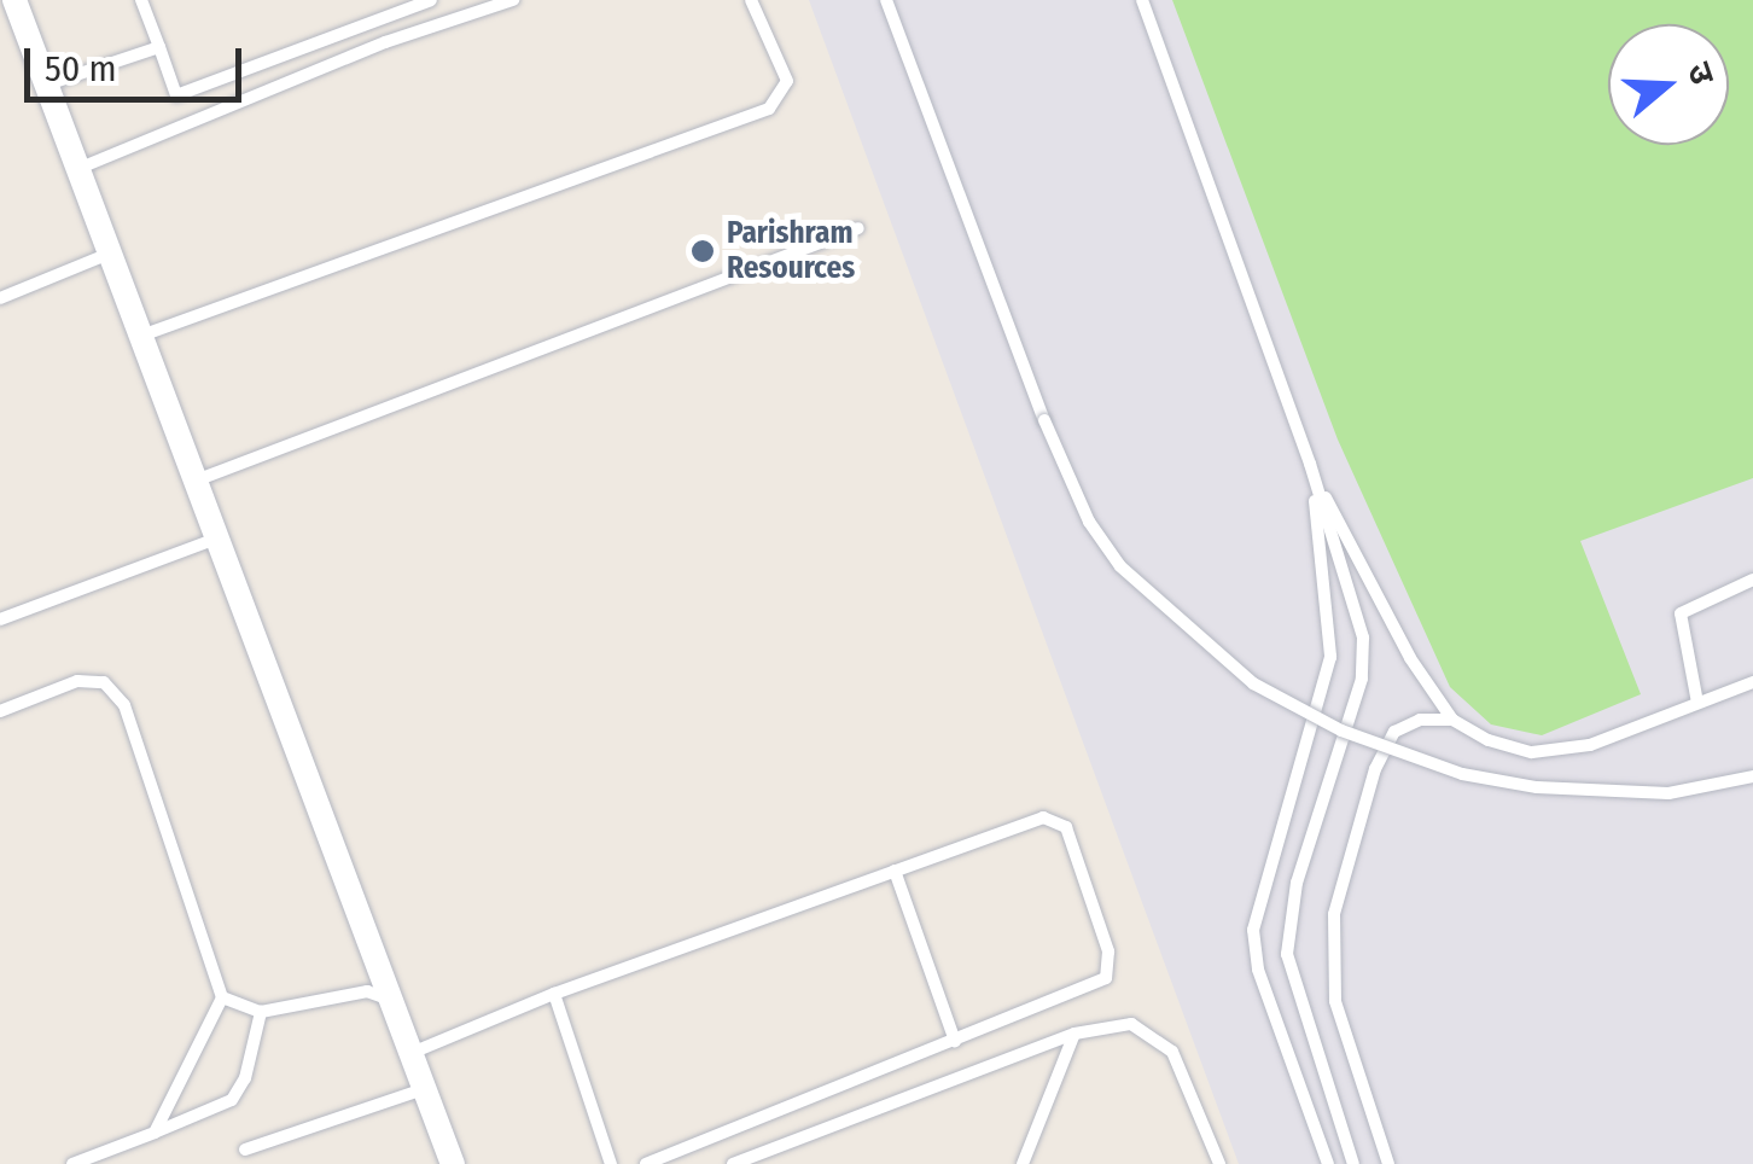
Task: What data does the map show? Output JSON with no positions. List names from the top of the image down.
{
  "places": ["Parishram Resources"],
  "scale_bar": "50 m",
  "north": "right"
}
